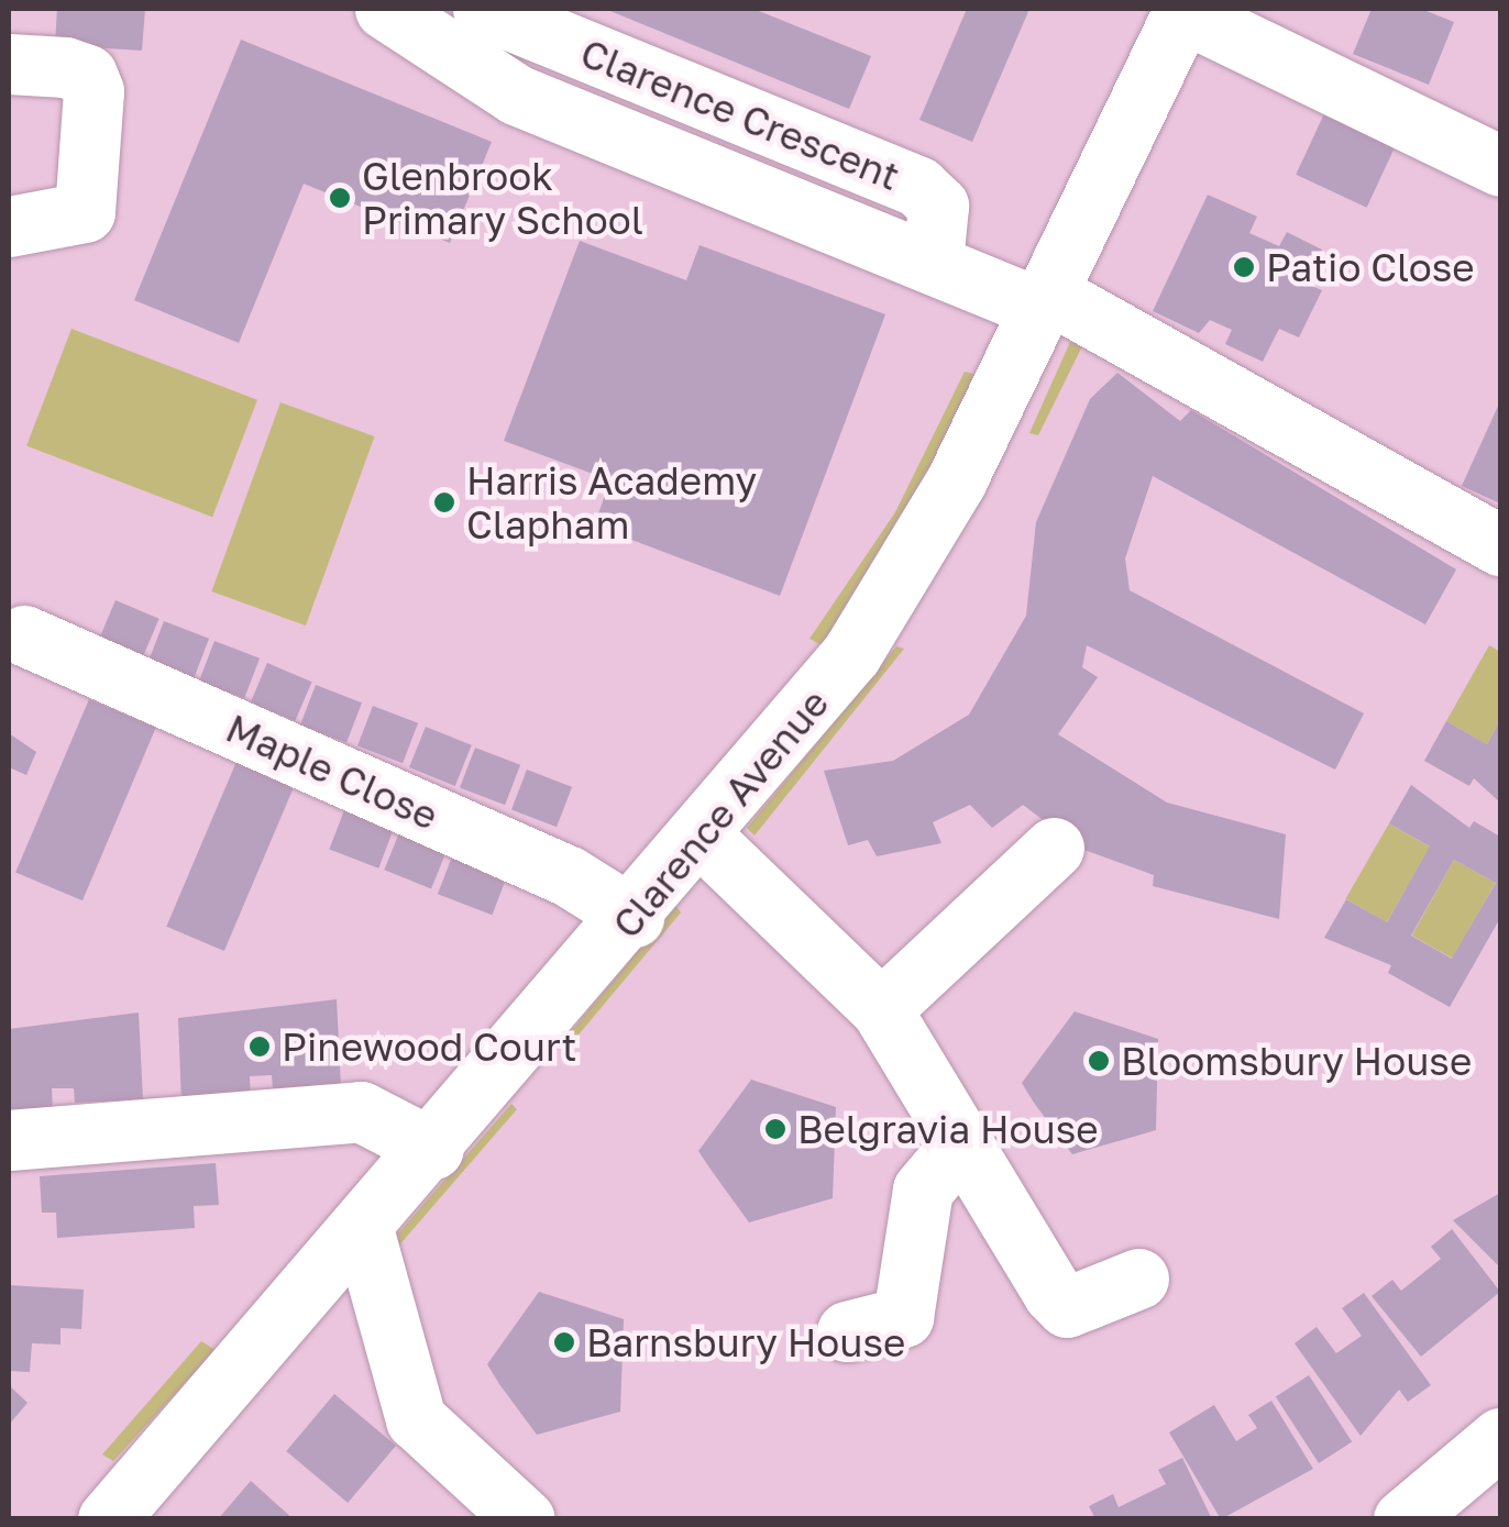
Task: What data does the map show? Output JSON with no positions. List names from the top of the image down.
{
  "streets": {
    "street": ["Clarence Crescent", "Maple Close", "Clarence Avenue"]
  },
  "crossings": [
    ["Clarence Crescent", "Clarence Avenue"],
    ["Maple Close", "Clarence Avenue"]
  ],
  "places": [
    "Glenbrook Primary School",
    "Patio Close",
    "Harris Academy Clapham",
    "Pinewood Court",
    "Bloomsbury House",
    "Belgravia House",
    "Barnsbury House"
  ]
}
